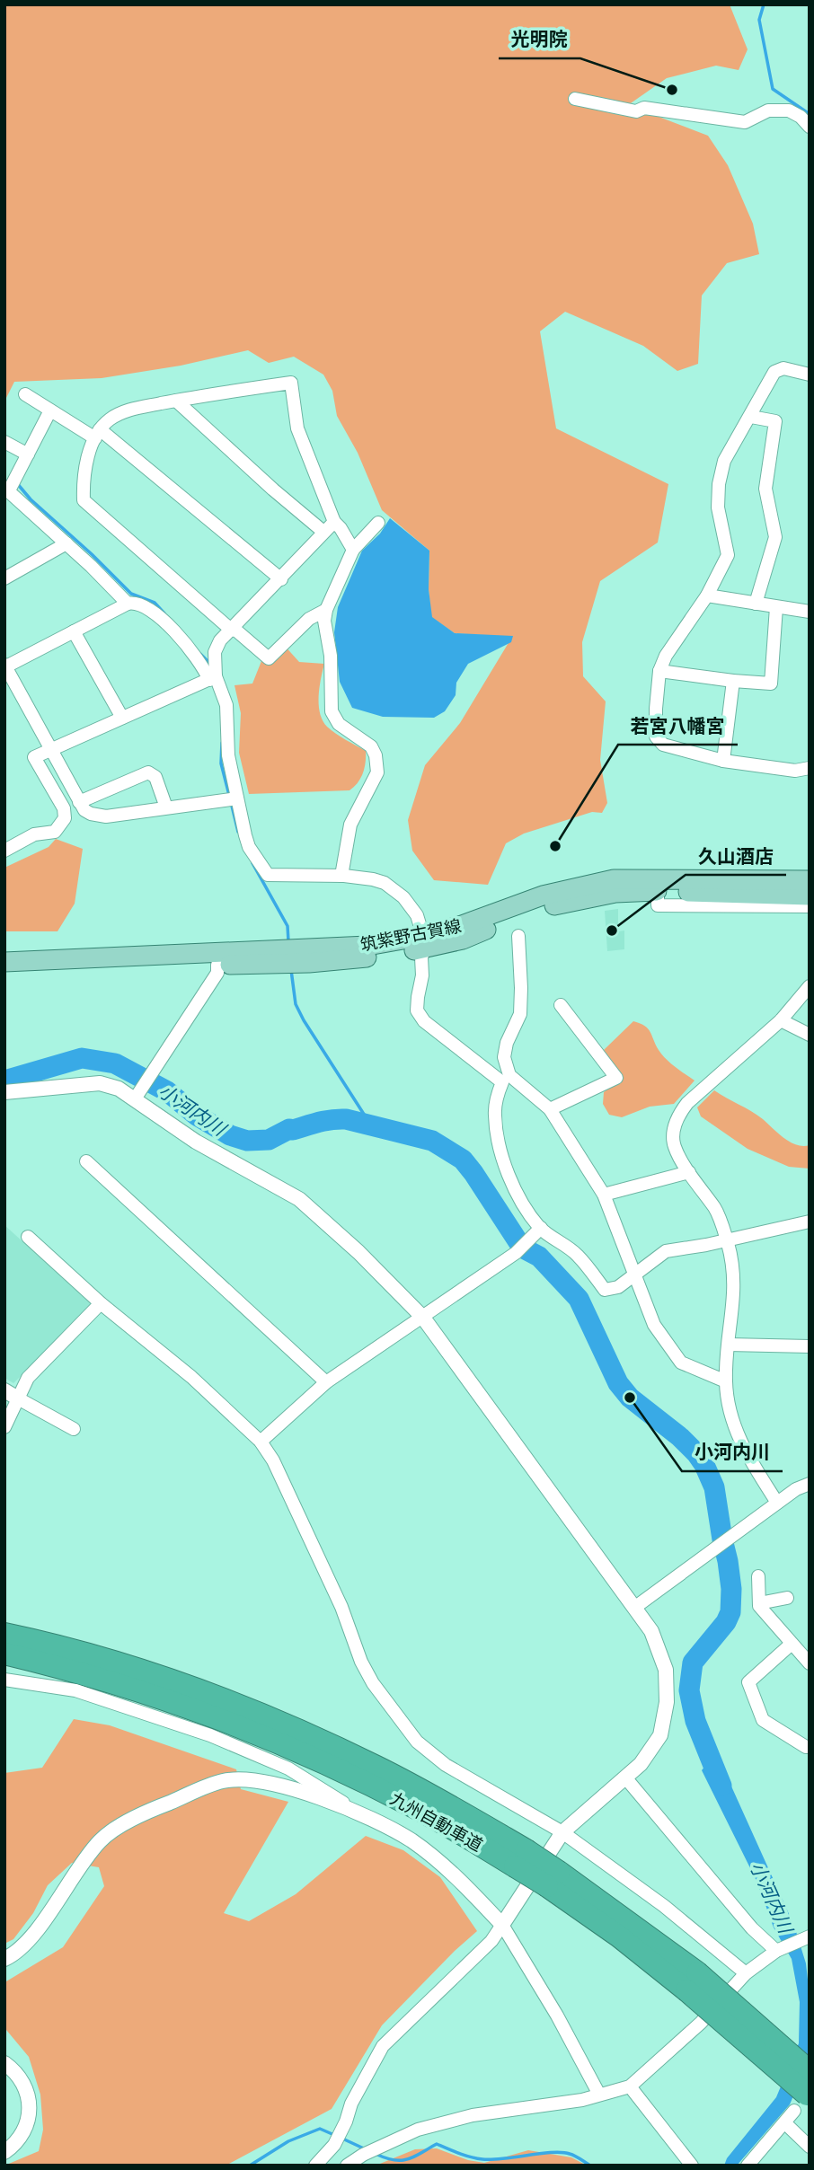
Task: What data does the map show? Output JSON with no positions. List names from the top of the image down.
{
  "streets": {
    "highway": ["九州自動車道"],
    "main road": ["筑紫野古賀線"]
  },
  "water": ["小河内川"],
  "places": [
    "光明院",
    "若宮八幡宮",
    "久山酒店",
    "小河内川"
  ]
}
